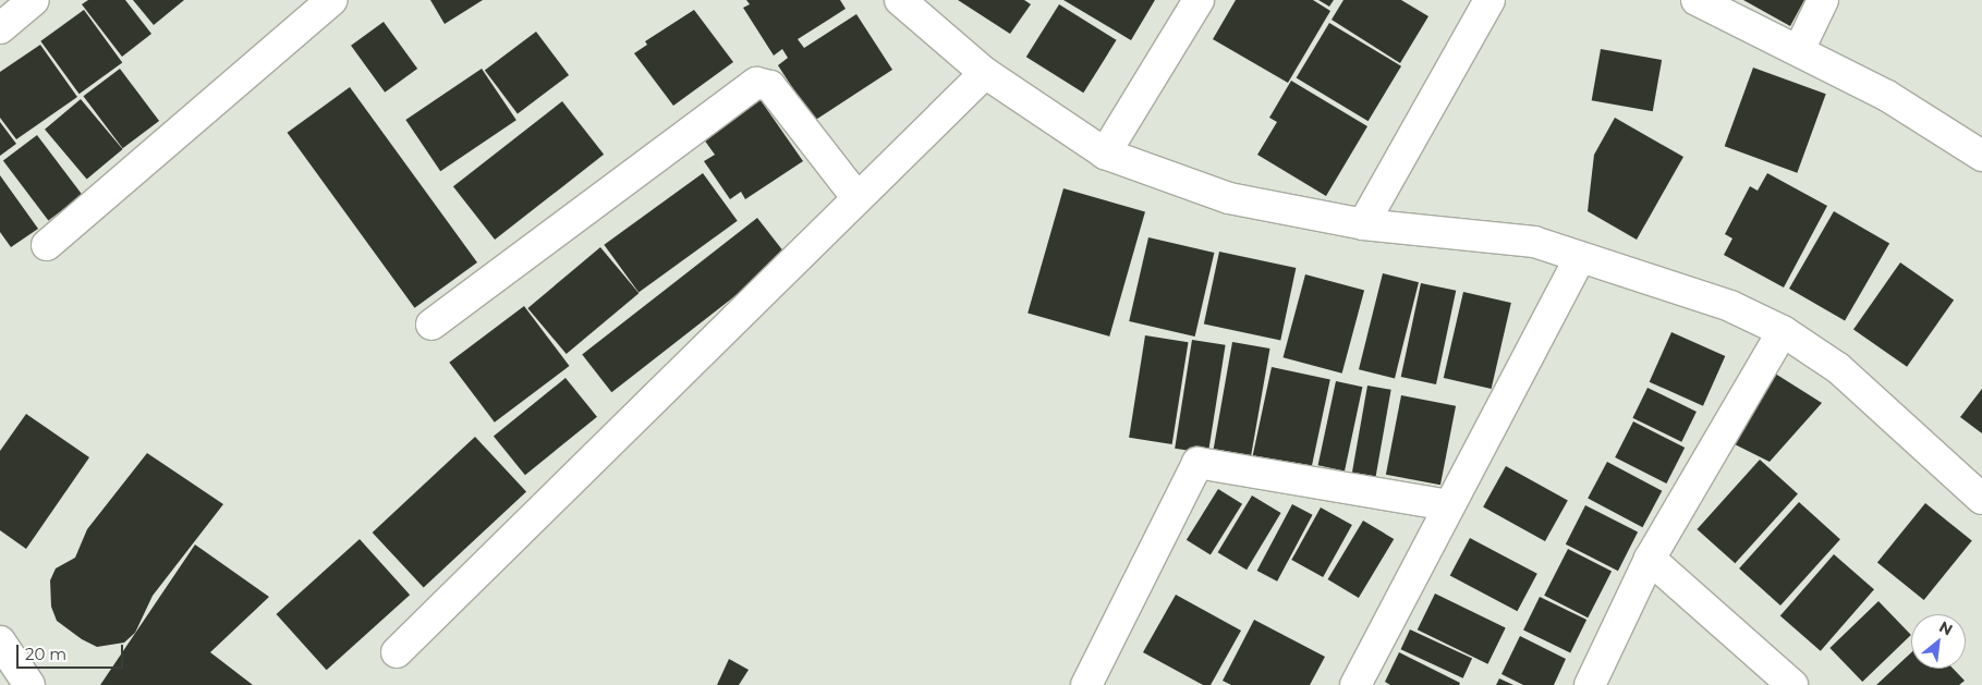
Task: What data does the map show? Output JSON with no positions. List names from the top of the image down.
{
  "scale_bar": "20 m",
  "north": "top right"
}
